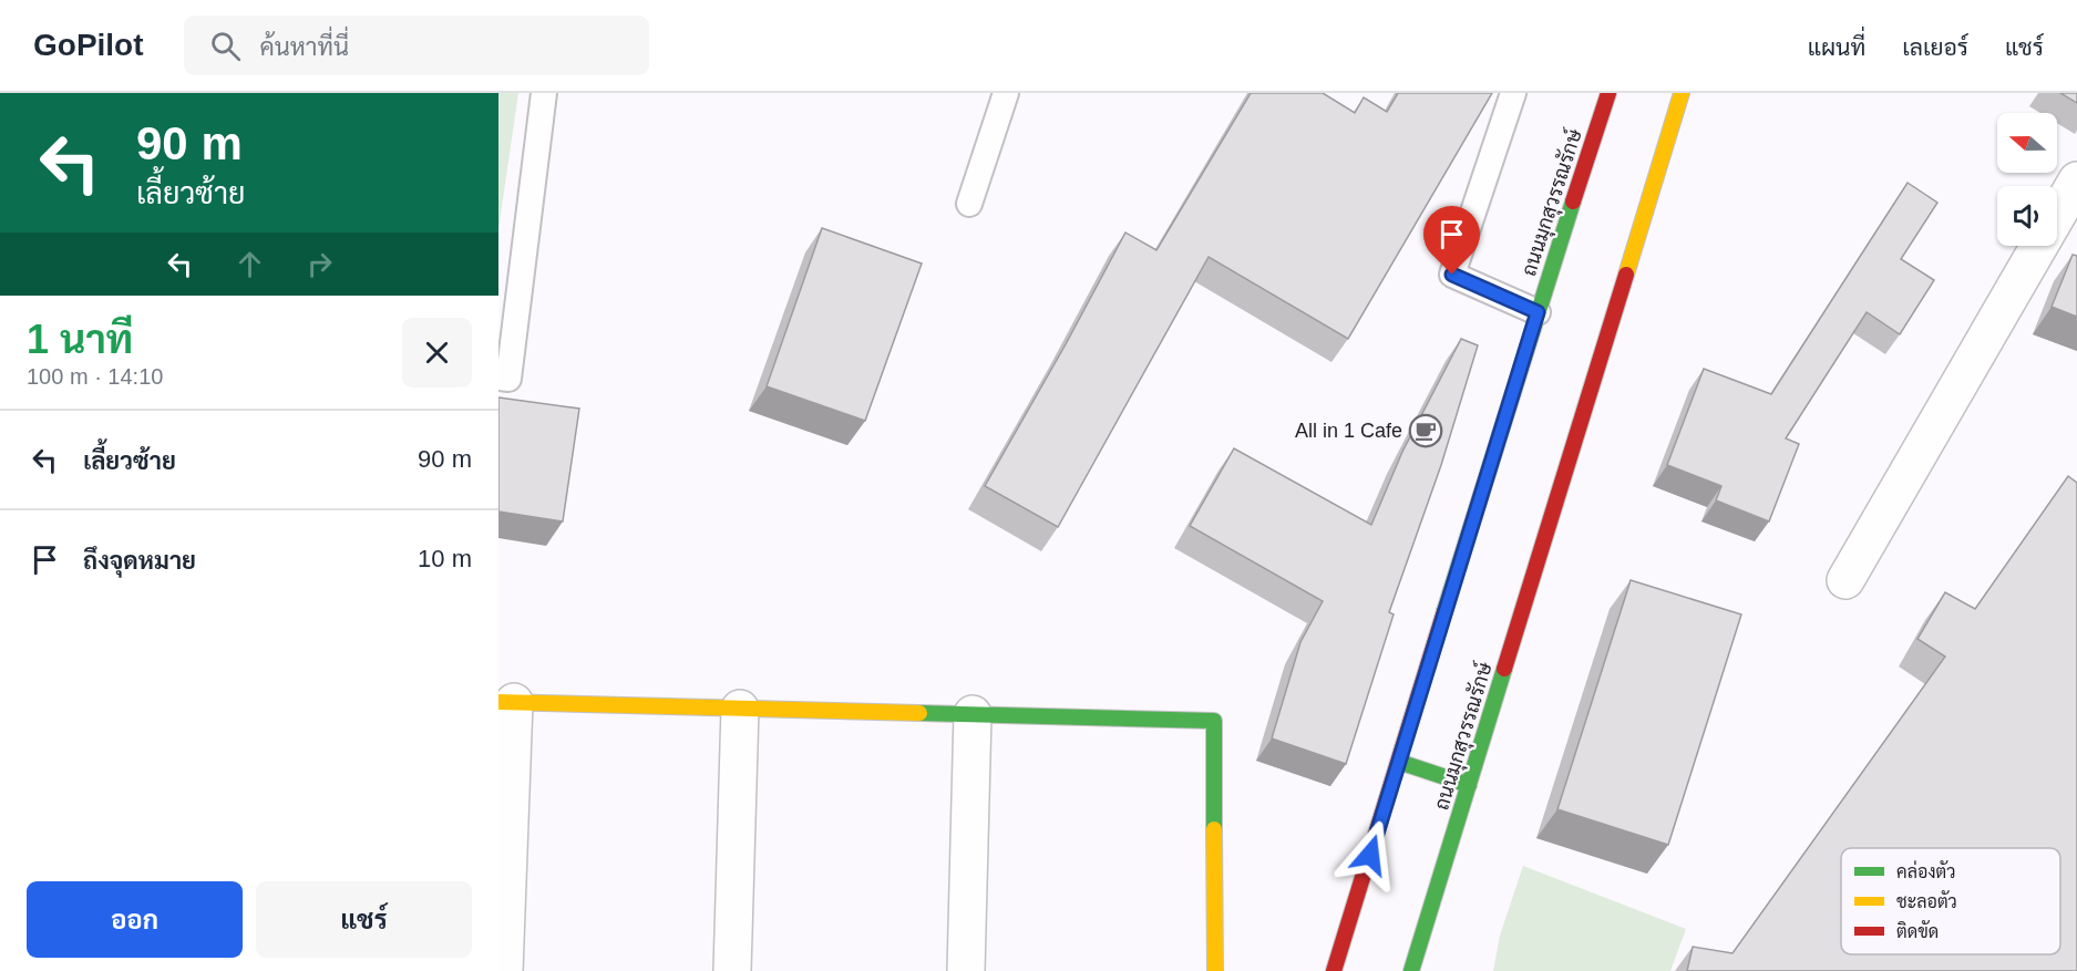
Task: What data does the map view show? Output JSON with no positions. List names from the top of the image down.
{
  "streets": {
    "main road": ["ถนนมุกสุวรรณรักษ์"]
  },
  "places": {
    "cafe": ["All in 1 Cafe"]
  },
  "legend": ["คล่องตัว", "ชะลอตัว", "ติดขัด"],
  "north": "left",
  "page": {
    "header": "GoPilot",
    "search": "ค้นหาที่นี่",
    "nav": ["แผนที่", "เลเยอร์", "แชร์"],
    "turn": ["90 m", "เลี้ยวซ้าย"],
    "heading": ["1 นาที", "100 m · 14:10"],
    "list": [
      {
        "name": "เลี้ยวซ้าย",
        "value": "90 m"
      },
      {
        "name": "ถึงจุดหมาย",
        "value": "10 m"
      }
    ],
    "buttons": ["ออก", "แชร์"]
  }
}
